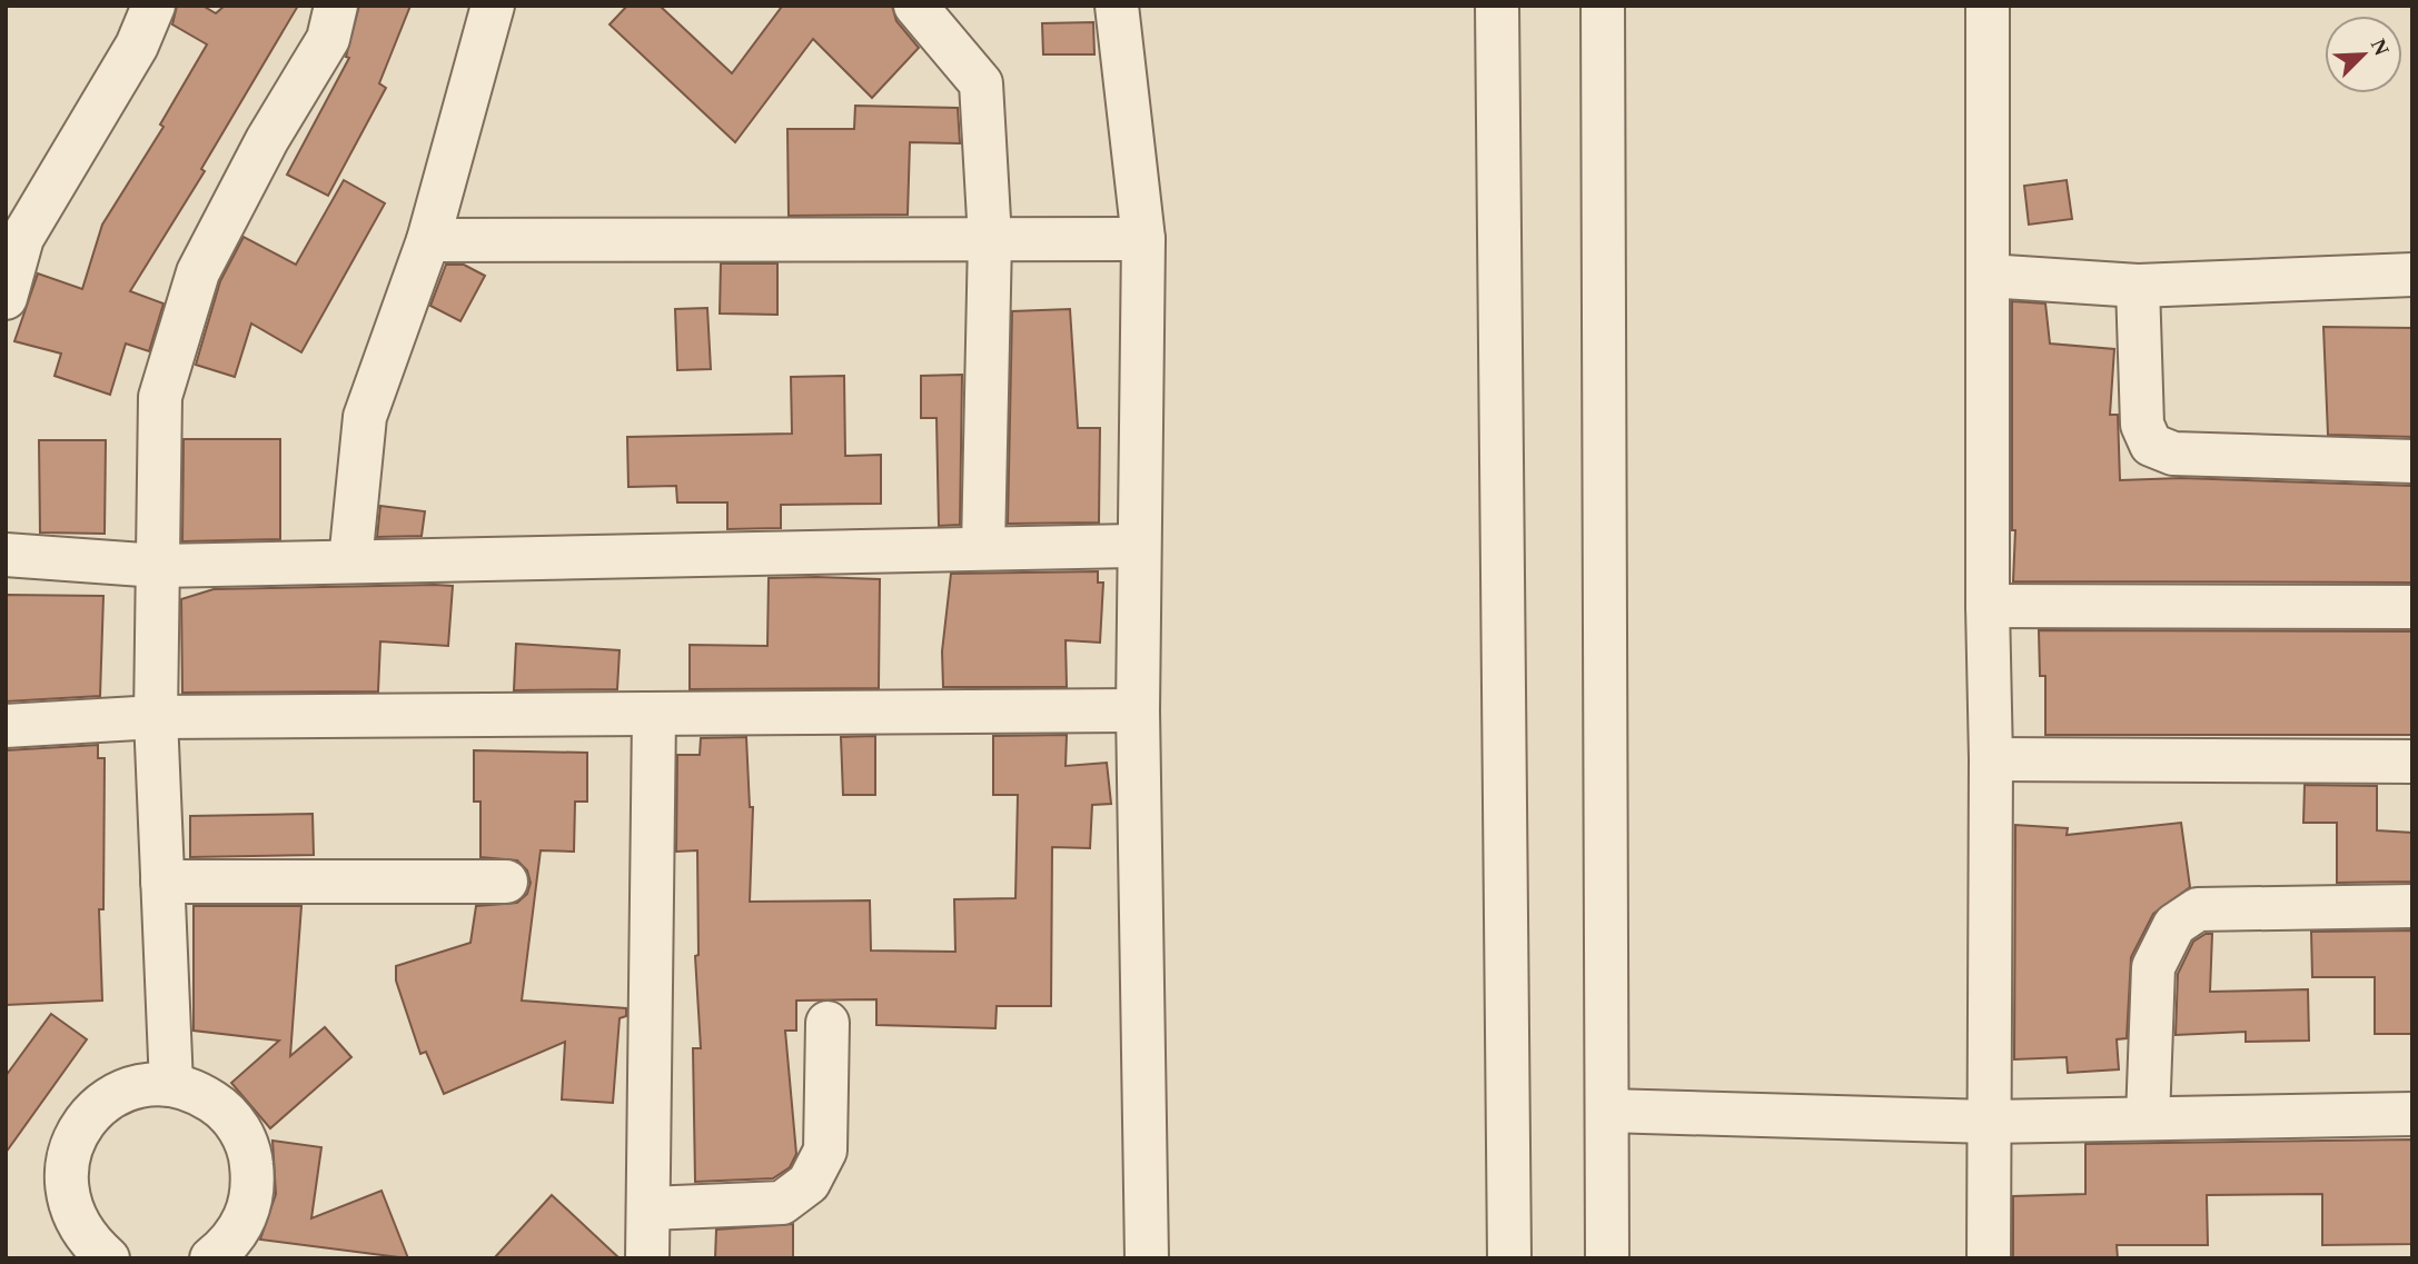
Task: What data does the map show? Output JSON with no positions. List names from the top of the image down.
{
  "north": "top right"
}
